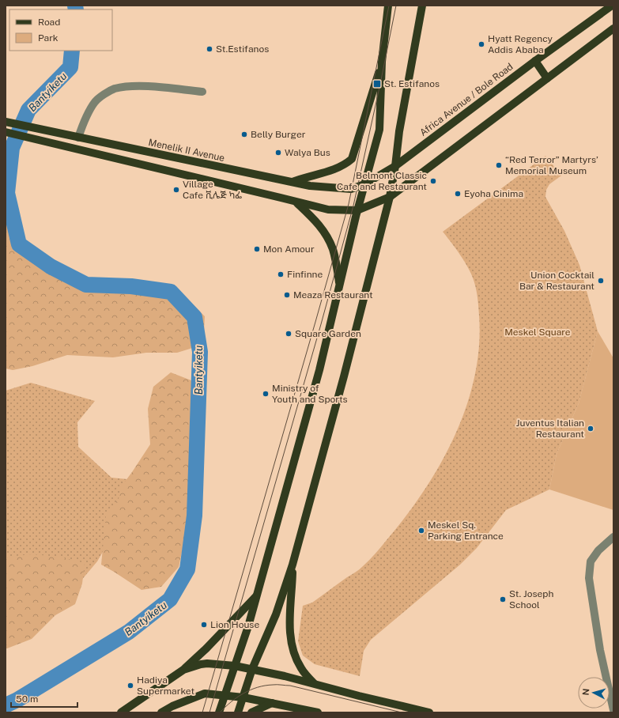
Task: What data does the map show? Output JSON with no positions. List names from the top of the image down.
{
  "streets": {
    "main road": ["Africa Avenue / Bole Road", "Menelik II Avenue"]
  },
  "crossings": [
    ["Africa Avenue / Bole Road", "Menelik II Avenue"]
  ],
  "water": ["Bantyiketu"],
  "parks": ["Meskel Square"],
  "places": {
    "other": [
      "Hyatt Regency Addis Ababa",
      "St.Estifanos",
      "Belly Burger",
      "Walya Bus",
      "“Red Terror” Martyrs’ Memorial Museum",
      "Belmont Classic Cafe and Restaurant",
      "Village Cafe ቪሌጅ ካፌ",
      "Eyoha Cinima",
      "Mon Amour",
      "Finfinne",
      "Union Cocktail Bar & Restaurant",
      "Meaza Restaurant",
      "Square Garden",
      "Ministry of Youth and Sports",
      "Juventus Italian Restaurant",
      "Meskel Sq. Parking Entrance",
      "St. Joseph School",
      "Lion House",
      "Hadiya Supermarket"
    ],
    "transit": ["St. Estifanos"]
  },
  "legend": ["Road", "Park"],
  "scale_bar": "50 m",
  "north": "left"
}
